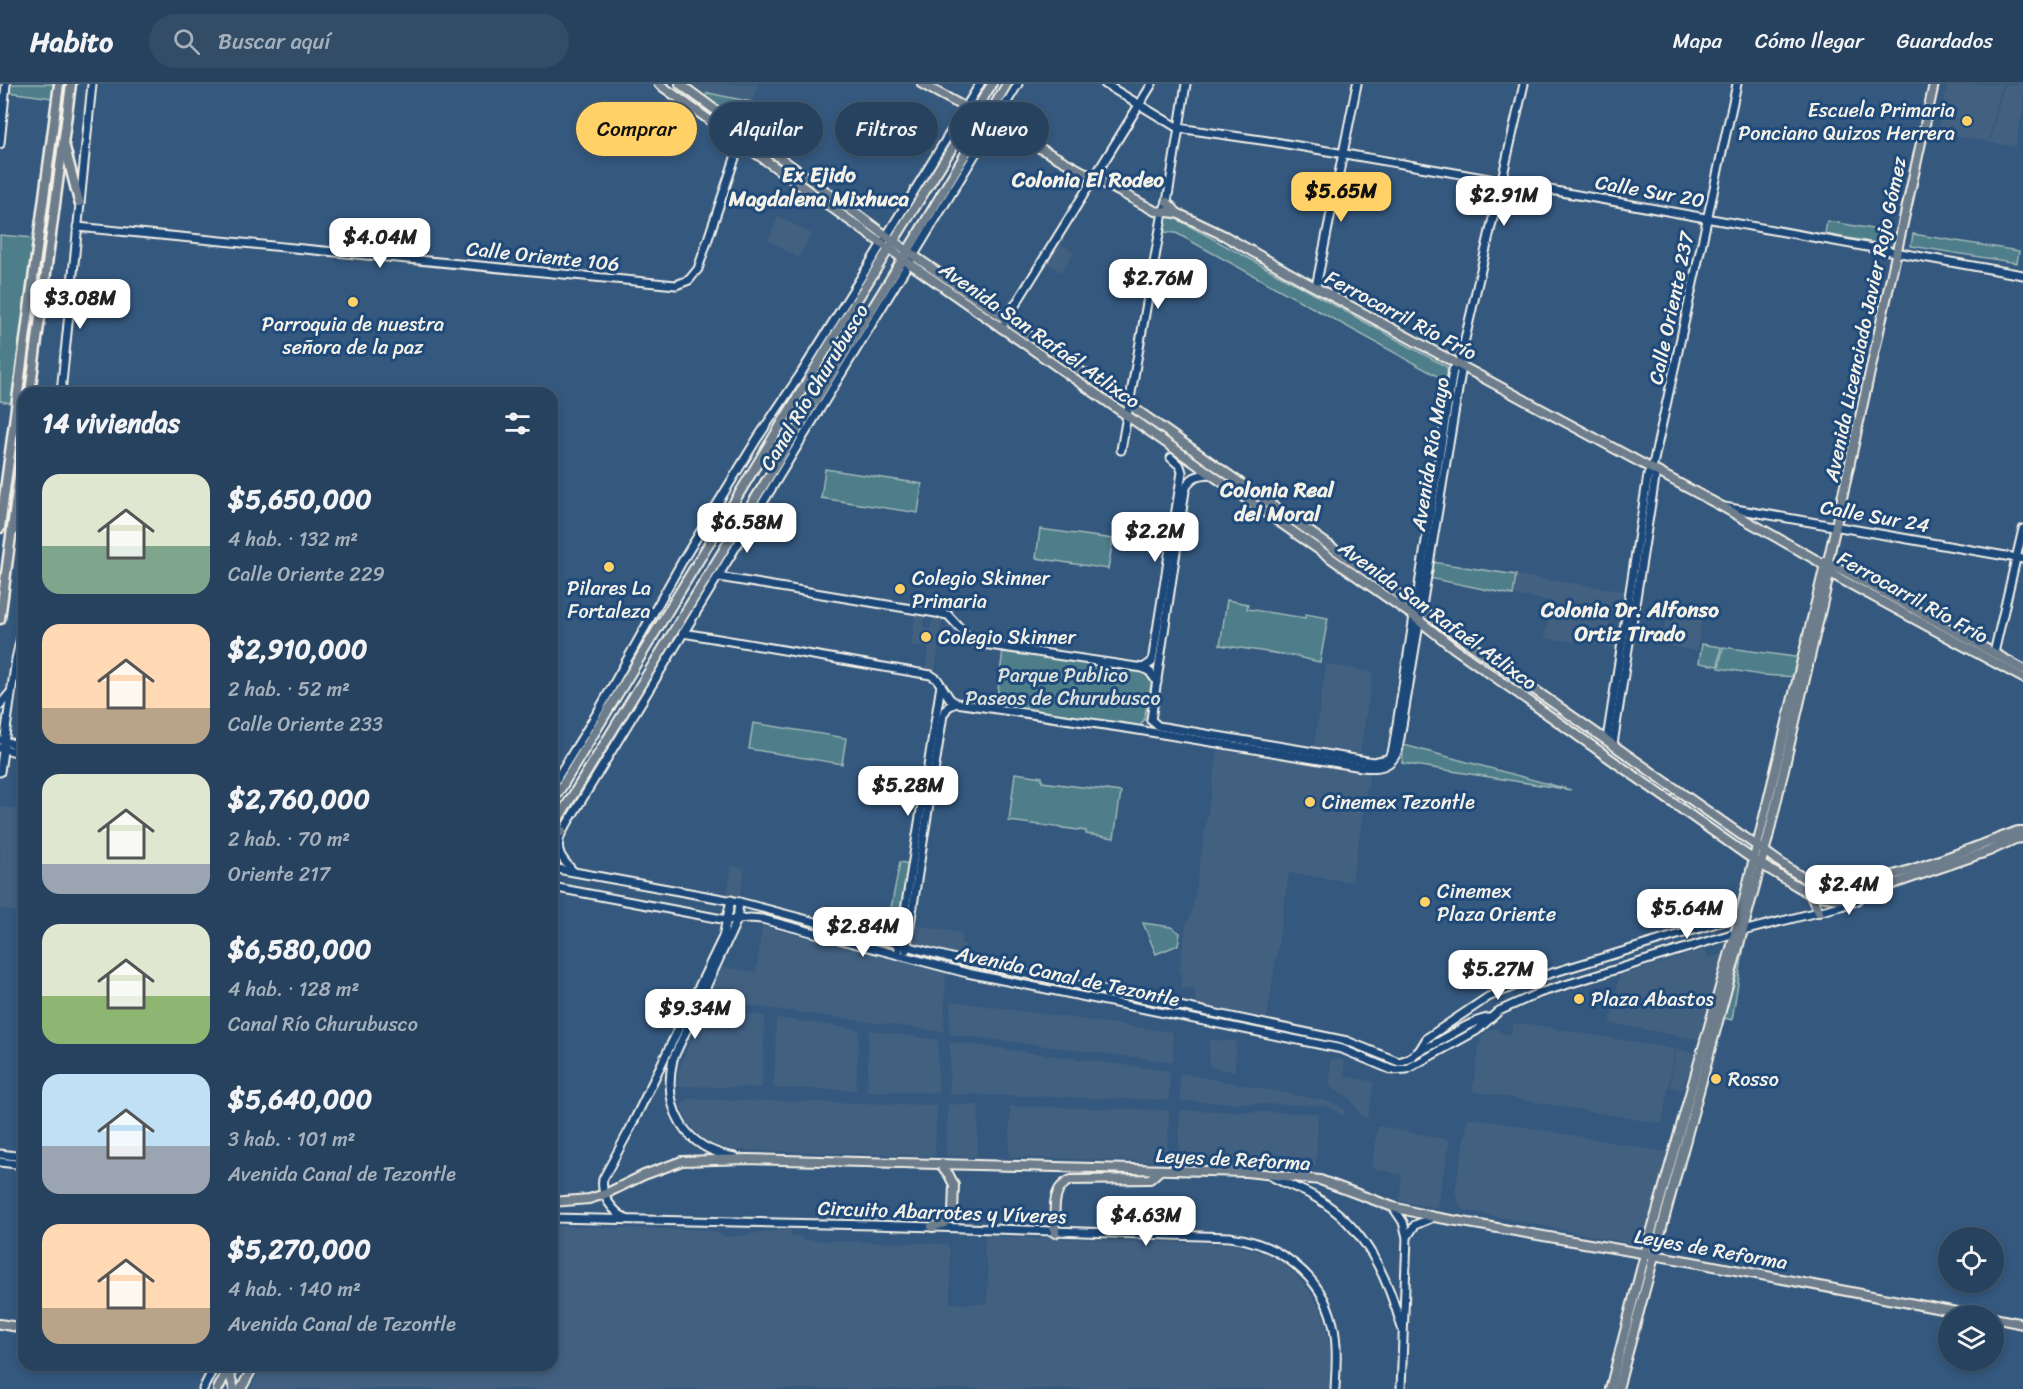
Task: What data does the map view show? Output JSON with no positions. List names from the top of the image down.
{
  "streets": {
    "main road": [
      "Ferrocarril Río Frío",
      "Avenida Licenciado Javier Rojo Gómez",
      "Avenida San Rafaél Atlixco",
      "Canal Río Churubusco",
      "Avenida Canal de Tezontle",
      "Leyes de Reforma"
    ],
    "street": [
      "Calle Sur 20",
      "Calle Oriente 106",
      "Calle Oriente 237",
      "Avenida Río Mayo",
      "Calle Sur 24",
      "Circuito Abarrotes y Víveres"
    ]
  },
  "crossings": [
    ["Calle Sur 20", "Calle Oriente 237"],
    ["Calle Sur 20", "Avenida Licenciado Javier Rojo Gómez"],
    ["Calle Oriente 237", "Ferrocarril Río Frío"],
    ["Calle Oriente 237", "Avenida San Rafaél Atlixco"],
    ["Ferrocarril Río Frío", "Avenida Licenciado Javier Rojo Gómez"],
    ["Ferrocarril Río Frío", "Avenida Río Mayo"],
    ["Ferrocarril Río Frío", "Calle Sur 24"],
    ["Avenida Licenciado Javier Rojo Gómez", "Avenida San Rafaél Atlixco"],
    ["Avenida Licenciado Javier Rojo Gómez", "Calle Sur 24"],
    ["Avenida Licenciado Javier Rojo Gómez", "Avenida Canal de Tezontle"],
    ["Avenida Licenciado Javier Rojo Gómez", "Leyes de Reforma"],
    ["Avenida San Rafaél Atlixco", "Canal Río Churubusco"],
    ["Avenida San Rafaél Atlixco", "Avenida Río Mayo"],
    ["Avenida San Rafaél Atlixco", "Avenida Canal de Tezontle"]
  ],
  "districts": [
    "Ex Ejido Magdalena Mixhuca",
    "Colonia El Rodeo",
    "Colonia Real del Moral",
    "Colonia Dr. Alfonso Ortiz Tirado"
  ],
  "parks": ["Parque Publico Paseos de Churubusco"],
  "places": [
    "Escuela Primaria Ponciano Quizos Herrera",
    "Parroquia de nuestra señora de la paz",
    "Pilares La Fortaleza",
    "Colegio Skinner Primaria",
    "Colegio Skinner",
    "Cinemex Tezontle",
    "Cinemex Plaza Oriente",
    "Plaza Abastos",
    "Rosso"
  ],
  "page": {
    "header": "Habito",
    "search": "Buscar aquí",
    "nav": ["Mapa", "Cómo llegar", "Guardados"],
    "chip": [
      "Comprar",
      "Alquilar",
      "Filtros",
      "Nuevo"
    ],
    "price": [
      "$5.65M",
      "$2.91M",
      "$4.04M",
      "$2.76M",
      "$3.08M",
      "$6.58M",
      "$2.2M",
      "$5.28M",
      "$2.4M",
      "$5.64M",
      "$2.84M",
      "$5.27M",
      "$9.34M",
      "$4.63M"
    ],
    "heading": "14 viviendas",
    "list": [
      {
        "name": "$5,650,000",
        "note": "4 hab. · 132 m² · Calle Oriente 229"
      },
      {
        "name": "$2,910,000",
        "note": "2 hab. · 52 m² · Calle Oriente 233"
      },
      {
        "name": "$2,760,000",
        "note": "2 hab. · 70 m² · Oriente 217"
      },
      {
        "name": "$6,580,000",
        "note": "4 hab. · 128 m² · Canal Río Churubusco"
      },
      {
        "name": "$5,640,000",
        "note": "3 hab. · 101 m² · Avenida Canal de Tezontle"
      },
      {
        "name": "$5,270,000",
        "note": "4 hab. · 140 m² · Avenida Canal de Tezontle"
      }
    ]
  }
}
